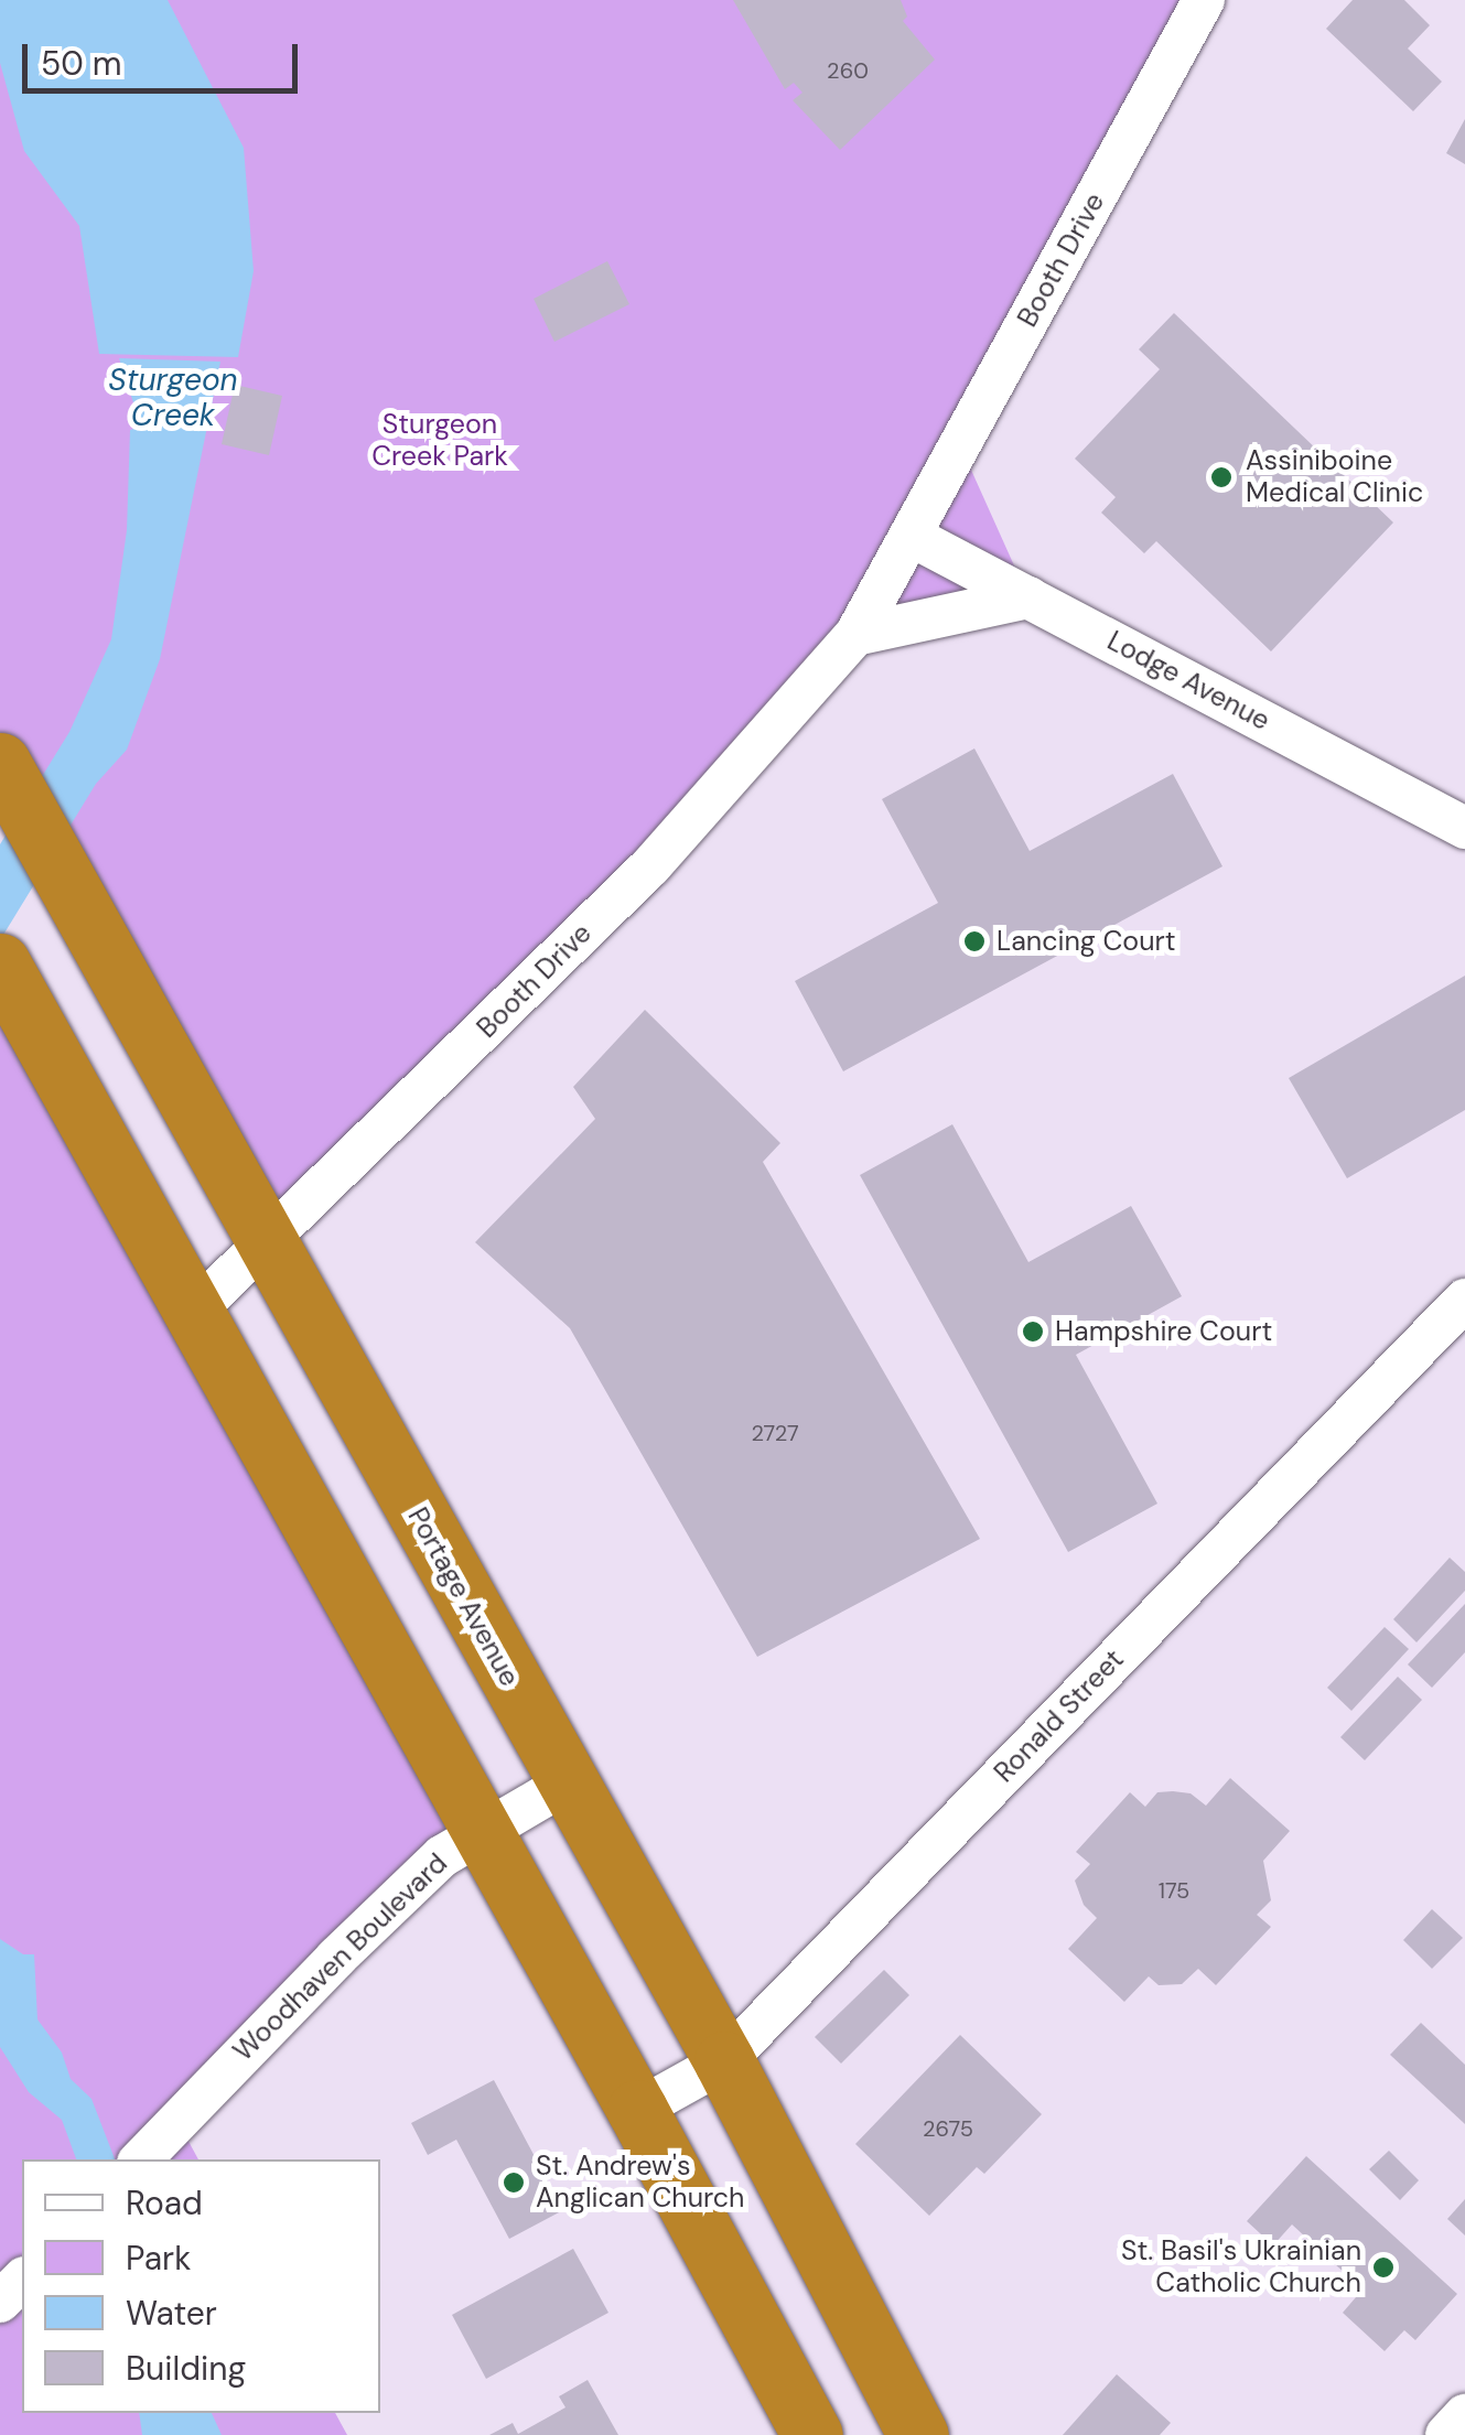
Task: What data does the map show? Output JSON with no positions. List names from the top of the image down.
{
  "streets": {
    "highway": ["Portage Avenue"],
    "street": [
      "Booth Drive",
      "Lodge Avenue",
      "Ronald Street",
      "Woodhaven Boulevard"
    ]
  },
  "crossings": [
    ["Booth Drive", "Lodge Avenue"],
    ["Booth Drive", "Portage Avenue"],
    ["Portage Avenue", "Ronald Street"],
    ["Portage Avenue", "Woodhaven Boulevard"]
  ],
  "water": ["Sturgeon Creek"],
  "parks": ["Sturgeon Creek Park"],
  "places": [
    "Assiniboine Medical Clinic",
    "Lancing Court",
    "Hampshire Court",
    "St. Andrew's Anglican Church",
    "St. Basil's Ukrainian Catholic Church"
  ],
  "house_numbers": [
    "260",
    "2727",
    "175",
    "2675"
  ],
  "legend": [
    "Road",
    "Park",
    "Water",
    "Building"
  ],
  "scale_bar": "50 m"
}
